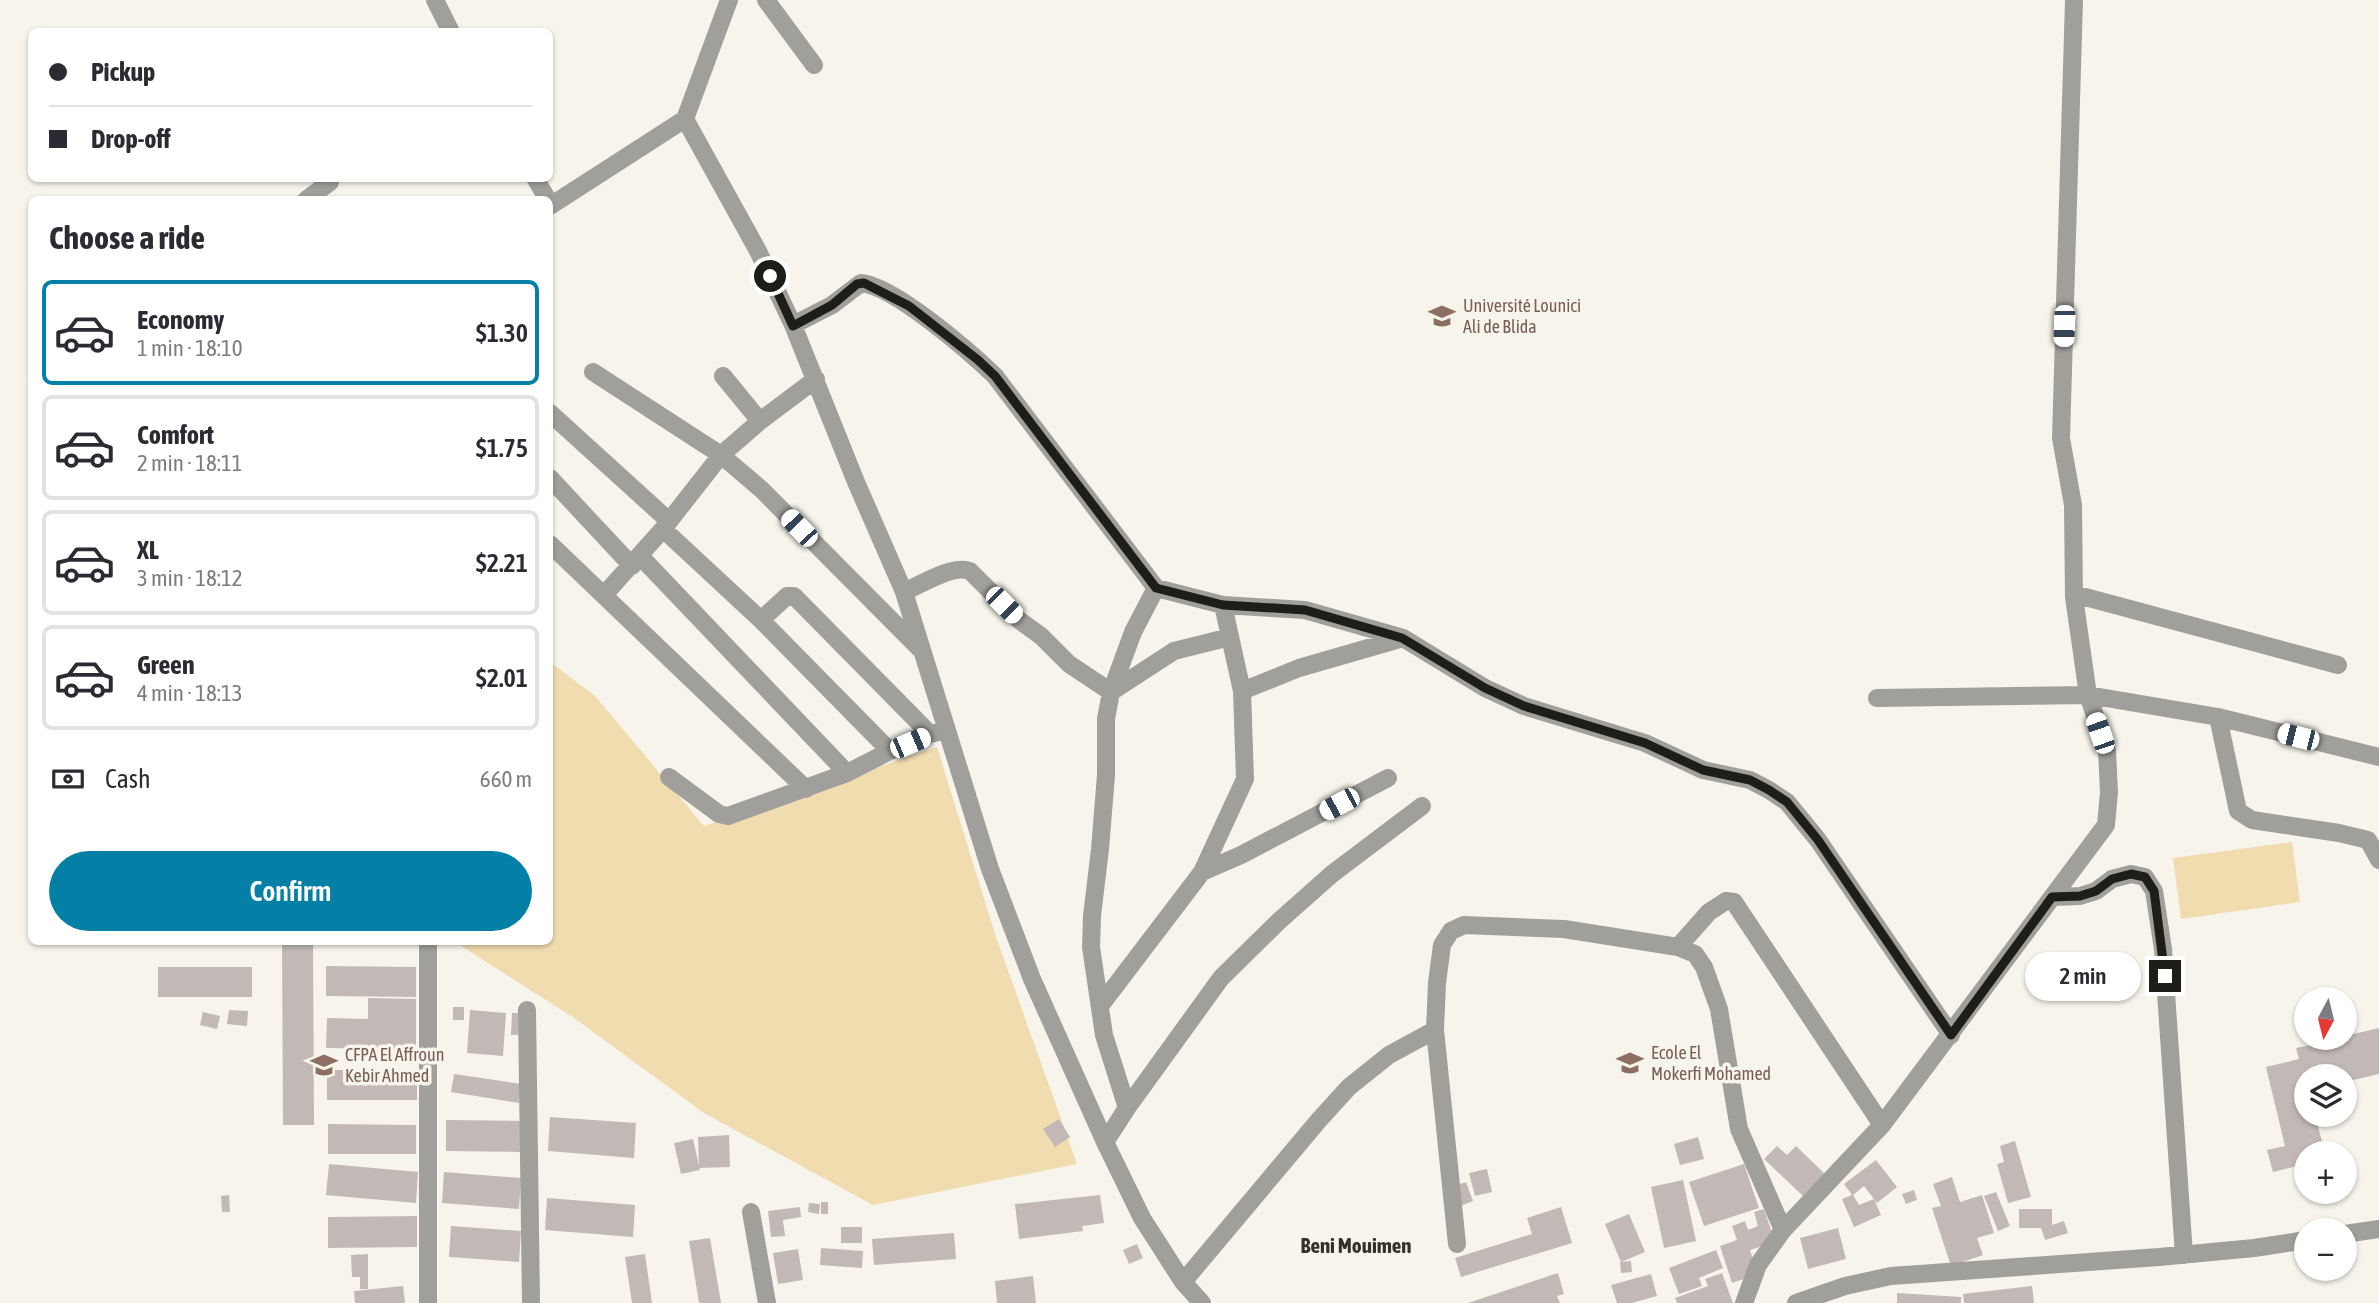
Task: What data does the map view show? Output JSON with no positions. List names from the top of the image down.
{
  "districts": ["Beni Mouimen"],
  "places": {
    "school or university": ["Université Lounici Ali de Blida", "Ecole El Mokerfi Mohamed", "CFPA El Affroun Kebir Ahmed"]
  },
  "north": "bottom",
  "page": {
    "banner": ["Pickup", "Drop-off"],
    "heading": "Choose a ride",
    "list": [
      {
        "name": "Economy",
        "note": "1 min · 18:10",
        "value": "$1.30"
      },
      {
        "name": "Comfort",
        "note": "2 min · 18:11",
        "value": "$1.75"
      },
      {
        "name": "XL",
        "note": "3 min · 18:12",
        "value": "$2.21"
      },
      {
        "name": "Green",
        "note": "4 min · 18:13",
        "value": "$2.01"
      }
    ],
    "pay": ["Cash", "660 m"],
    "buttons": "Confirm",
    "bubble": "2 min",
    "map_buttons": ["+", "−"]
  }
}
